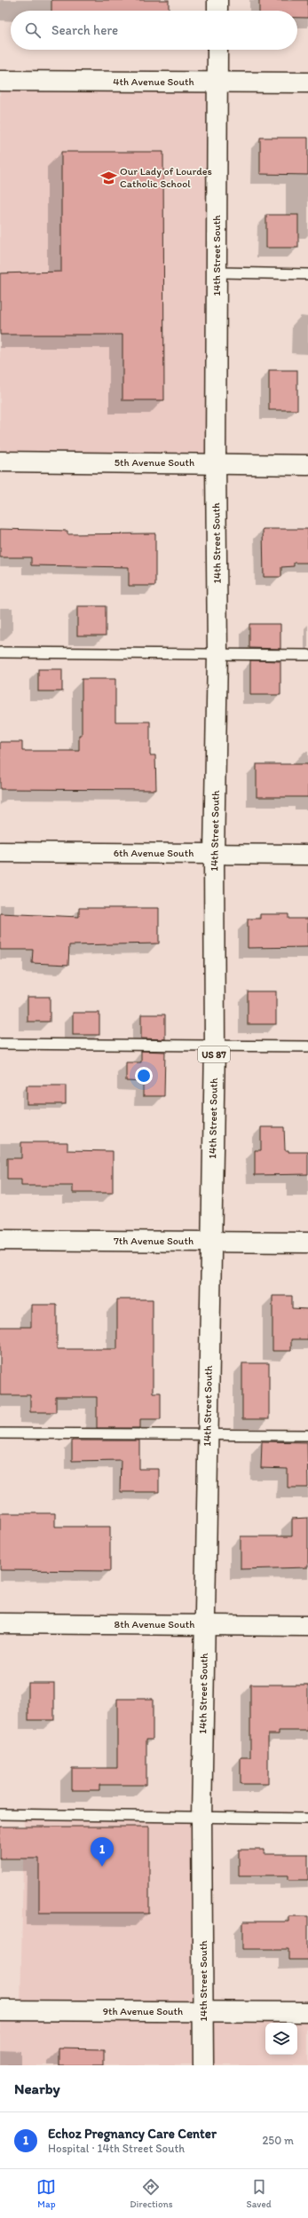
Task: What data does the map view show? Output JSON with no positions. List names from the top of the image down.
{
  "streets": {
    "main road": [
      "4th Avenue South",
      "14th Street South",
      "5th Avenue South",
      "6th Avenue South",
      "US 87",
      "7th Avenue South",
      "8th Avenue South",
      "9th Avenue South"
    ]
  },
  "crossings": [
    ["4th Avenue South", "14th Street South"],
    ["14th Street South", "5th Avenue South"],
    ["14th Street South", "6th Avenue South"],
    ["14th Street South", "7th Avenue South"],
    ["14th Street South", "8th Avenue South"],
    ["14th Street South", "9th Avenue South"]
  ],
  "places": {
    "school or university": ["Our Lady of Lourdes Catholic School"]
  },
  "page": {
    "search": "Search here",
    "pins": "1",
    "heading": "Nearby",
    "list": [
      {
        "mark": "1",
        "name": "Echoz Pregnancy Care Center",
        "note": "Hospital · 14th Street South",
        "value": "250 m"
      }
    ],
    "nav": ["Map", "Directions", "Saved"]
  }
}
